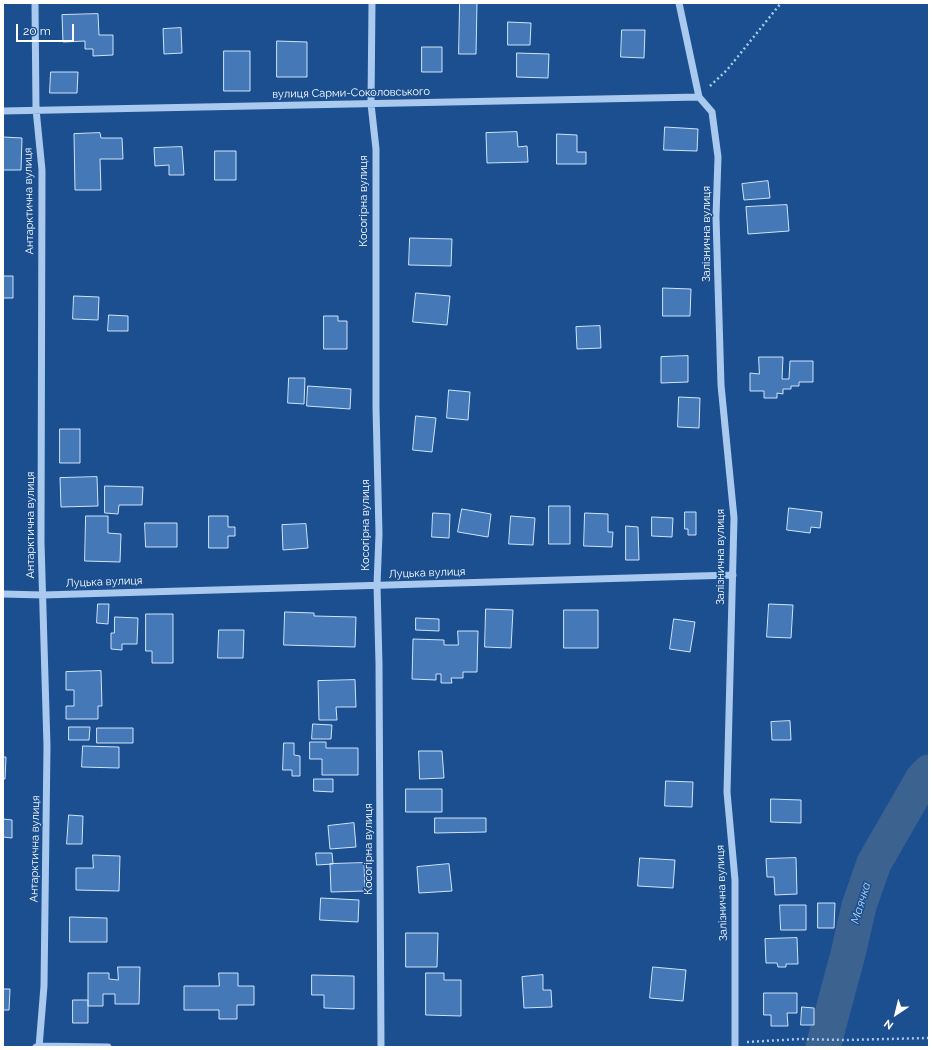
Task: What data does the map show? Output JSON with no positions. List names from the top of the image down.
{
  "streets": {
    "street": [
      "вулиця Сарми-Соколовського",
      "Антарктична вулиця",
      "Косогірна вулиця",
      "Залізнична вулиця",
      "Луцька вулиця"
    ]
  },
  "crossings": [
    ["вулиця Сарми-Соколовського", "Антарктична вулиця"],
    ["вулиця Сарми-Соколовського", "Косогірна вулиця"],
    ["вулиця Сарми-Соколовського", "Залізнична вулиця"],
    ["Антарктична вулиця", "Луцька вулиця"],
    ["Косогірна вулиця", "Луцька вулиця"],
    ["Залізнична вулиця", "Луцька вулиця"]
  ],
  "water": ["Маячка"],
  "scale_bar": "20 m",
  "north": "bottom left"
}
